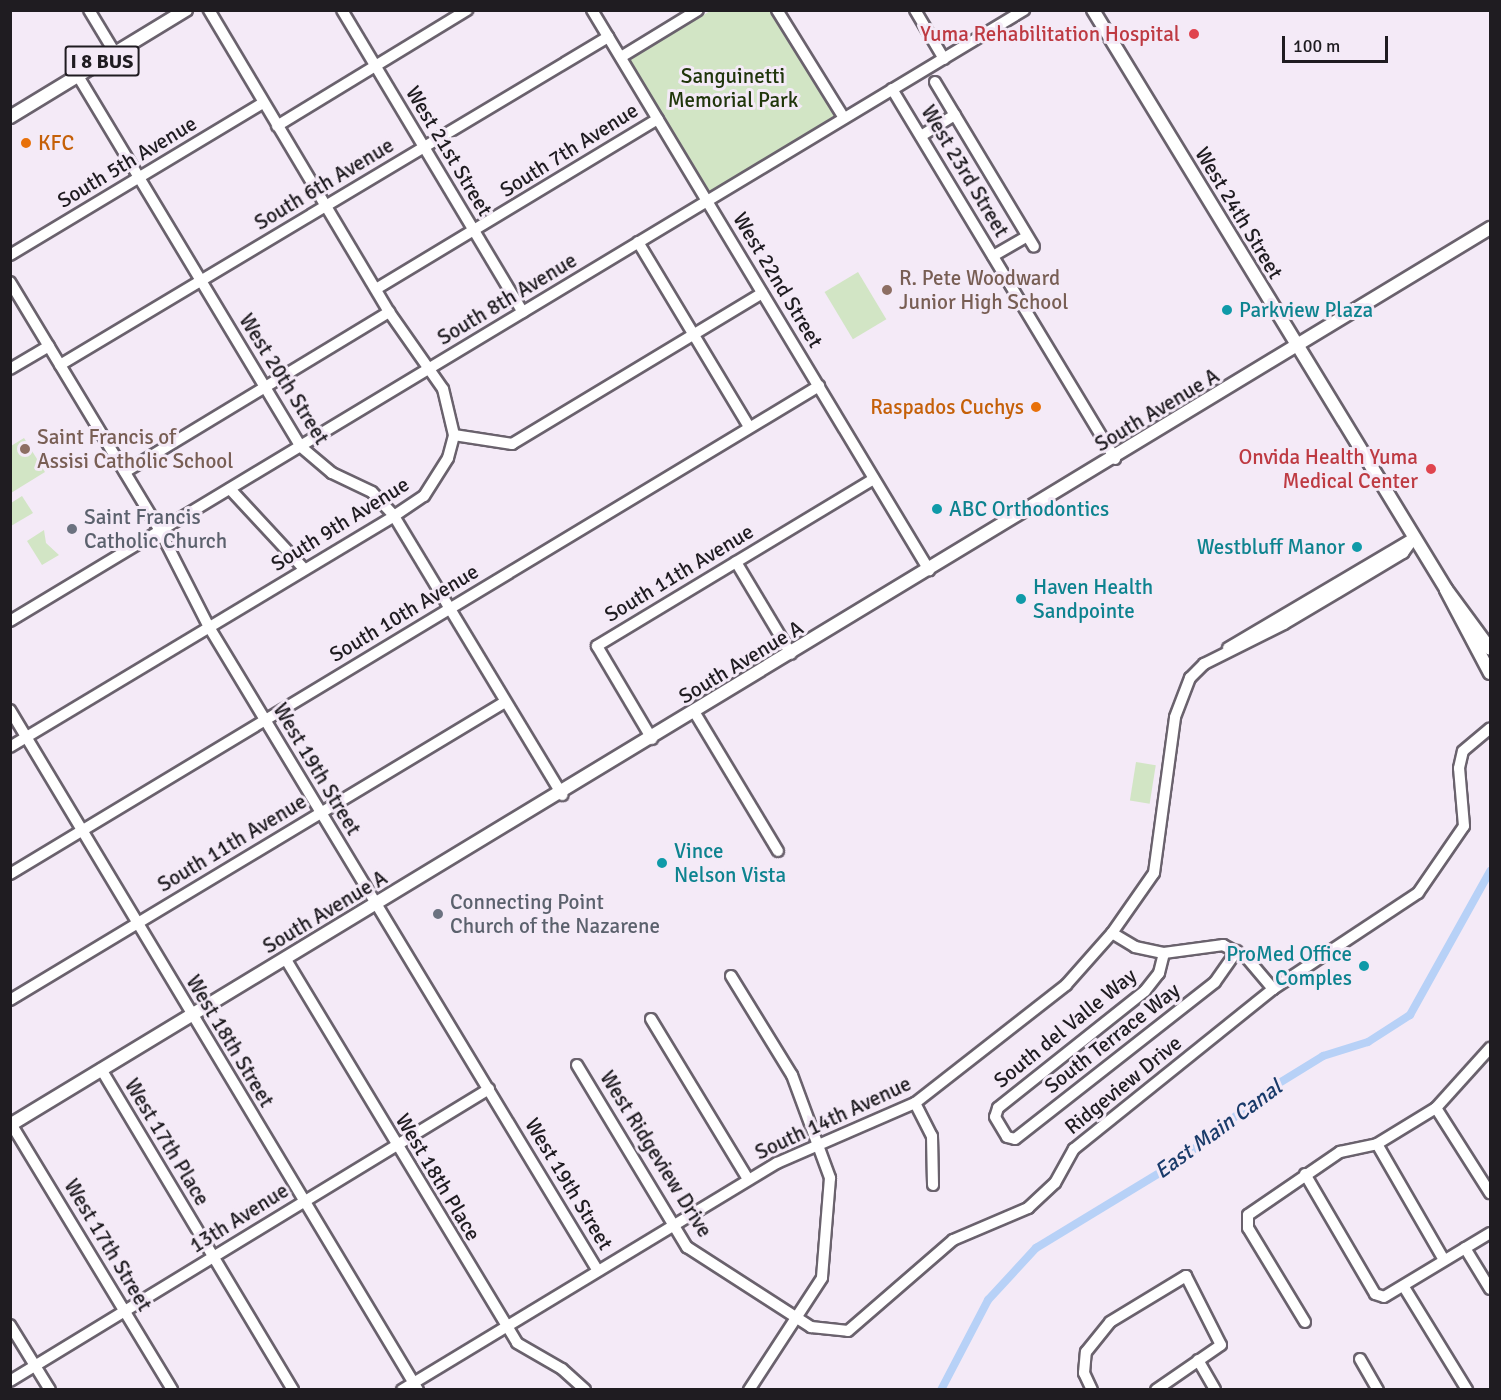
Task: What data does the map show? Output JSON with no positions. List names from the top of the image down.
{
  "streets": {
    "main road": ["I 8 BUS", "West 24th Street", "South Avenue A"],
    "street": [
      "South 7th Avenue",
      "West 21st Street",
      "South 5th Avenue",
      "West 23rd Street",
      "South 6th Avenue",
      "West 22nd Street",
      "South 8th Avenue",
      "West 20th Street",
      "South 9th Avenue",
      "South 11th Avenue",
      "South 10th Avenue",
      "West 19th Street",
      "South del Valle Way",
      "South Terrace Way",
      "West 18th Street",
      "Ridgeview Drive",
      "South 14th Avenue",
      "West 17th Place",
      "West Ridgeview Drive",
      "West 18th Place",
      "13th Avenue",
      "West 17th Street"
    ]
  },
  "crossings": [
    ["I 8 BUS", "West 20th Street"],
    ["South 7th Avenue", "West 21st Street"],
    ["South 7th Avenue", "West 22nd Street"],
    ["West 21st Street", "South 6th Avenue"],
    ["West 21st Street", "South 8th Avenue"],
    ["South 5th Avenue", "West 20th Street"],
    ["West 23rd Street", "South 8th Avenue"],
    ["West 23rd Street", "South Avenue A"],
    ["South 6th Avenue", "West 22nd Street"],
    ["South 6th Avenue", "West 20th Street"],
    ["South 6th Avenue", "West 19th Street"],
    ["West 24th Street", "South Avenue A"],
    ["West 24th Street", "South 14th Avenue"],
    ["West 22nd Street", "South 8th Avenue"],
    ["West 22nd Street", "South Avenue A"],
    ["West 22nd Street", "South 11th Avenue"],
    ["West 22nd Street", "South 10th Avenue"],
    ["South 8th Avenue", "West 20th Street"],
    ["South 8th Avenue", "West 19th Street"],
    ["West 20th Street", "South Avenue A"],
    ["West 20th Street", "South 9th Avenue"],
    ["West 20th Street", "South 11th Avenue"],
    ["West 20th Street", "South 10th Avenue"],
    ["South Avenue A", "South 11th Avenue"],
    ["South Avenue A", "West 19th Street"],
    ["South Avenue A", "West 18th Street"],
    ["South Avenue A", "West 17th Place"],
    ["South Avenue A", "West 18th Place"],
    ["South Avenue A", "West 17th Street"],
    ["South 9th Avenue", "West 19th Street"],
    ["South 9th Avenue", "West 18th Street"],
    ["South 11th Avenue", "West 19th Street"],
    ["South 11th Avenue", "West 18th Street"],
    ["South 10th Avenue", "West 19th Street"],
    ["South 10th Avenue", "West 18th Street"],
    ["West 19th Street", "South 14th Avenue"],
    ["West 19th Street", "13th Avenue"],
    ["South del Valle Way", "South Terrace Way"],
    ["West 18th Street", "South 14th Avenue"],
    ["West 18th Street", "13th Avenue"],
    ["Ridgeview Drive", "West Ridgeview Drive"],
    ["South 14th Avenue", "West Ridgeview Drive"],
    ["South 14th Avenue", "West 18th Place"],
    ["West 17th Place", "13th Avenue"],
    ["West 18th Place", "13th Avenue"],
    ["13th Avenue", "West 17th Street"]
  ],
  "water": ["East Main Canal"],
  "parks": ["Sanguinetti Memorial Park"],
  "places": [
    "Yuma Rehabilitation Hospital",
    "KFC",
    "R. Pete Woodward Junior High School",
    "Parkview Plaza",
    "Raspados Cuchys",
    "Saint Francis of Assisi Catholic School",
    "Onvida Health Yuma Medical Center",
    "ABC Orthodontics",
    "Saint Francis Catholic Church",
    "Westbluff Manor",
    "Haven Health Sandpointe",
    "Vince Nelson Vista",
    "Connecting Point Church of the Nazarene",
    "ProMed Office Comples"
  ],
  "scale_bar": "100 m"
}
